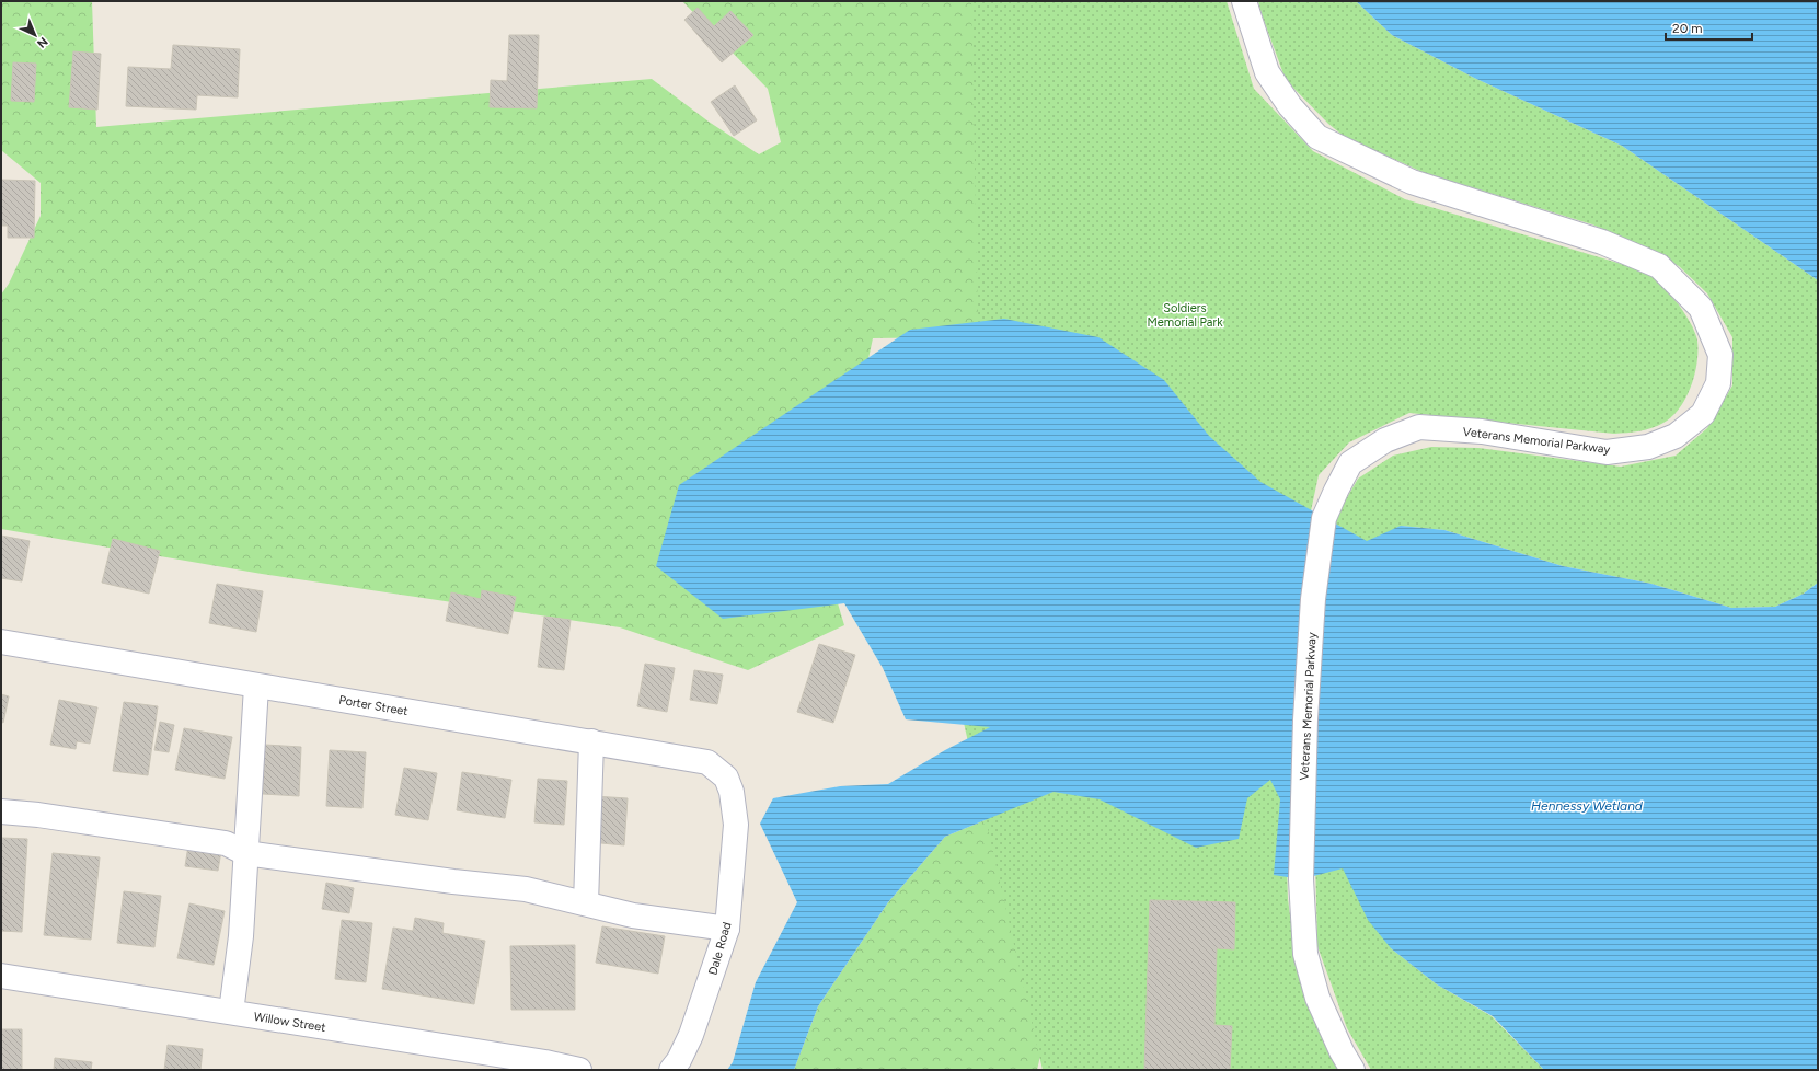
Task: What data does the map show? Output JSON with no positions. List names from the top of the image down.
{
  "streets": {
    "street": [
      "Veterans Memorial Parkway",
      "Porter Street",
      "Dale Road",
      "Willow Street"
    ]
  },
  "crossings": [
    ["Porter Street", "Dale Road"]
  ],
  "water": ["Hennessy Wetland"],
  "parks": ["Soldiers Memorial Park"],
  "scale_bar": "20 m",
  "north": "bottom right"
}
